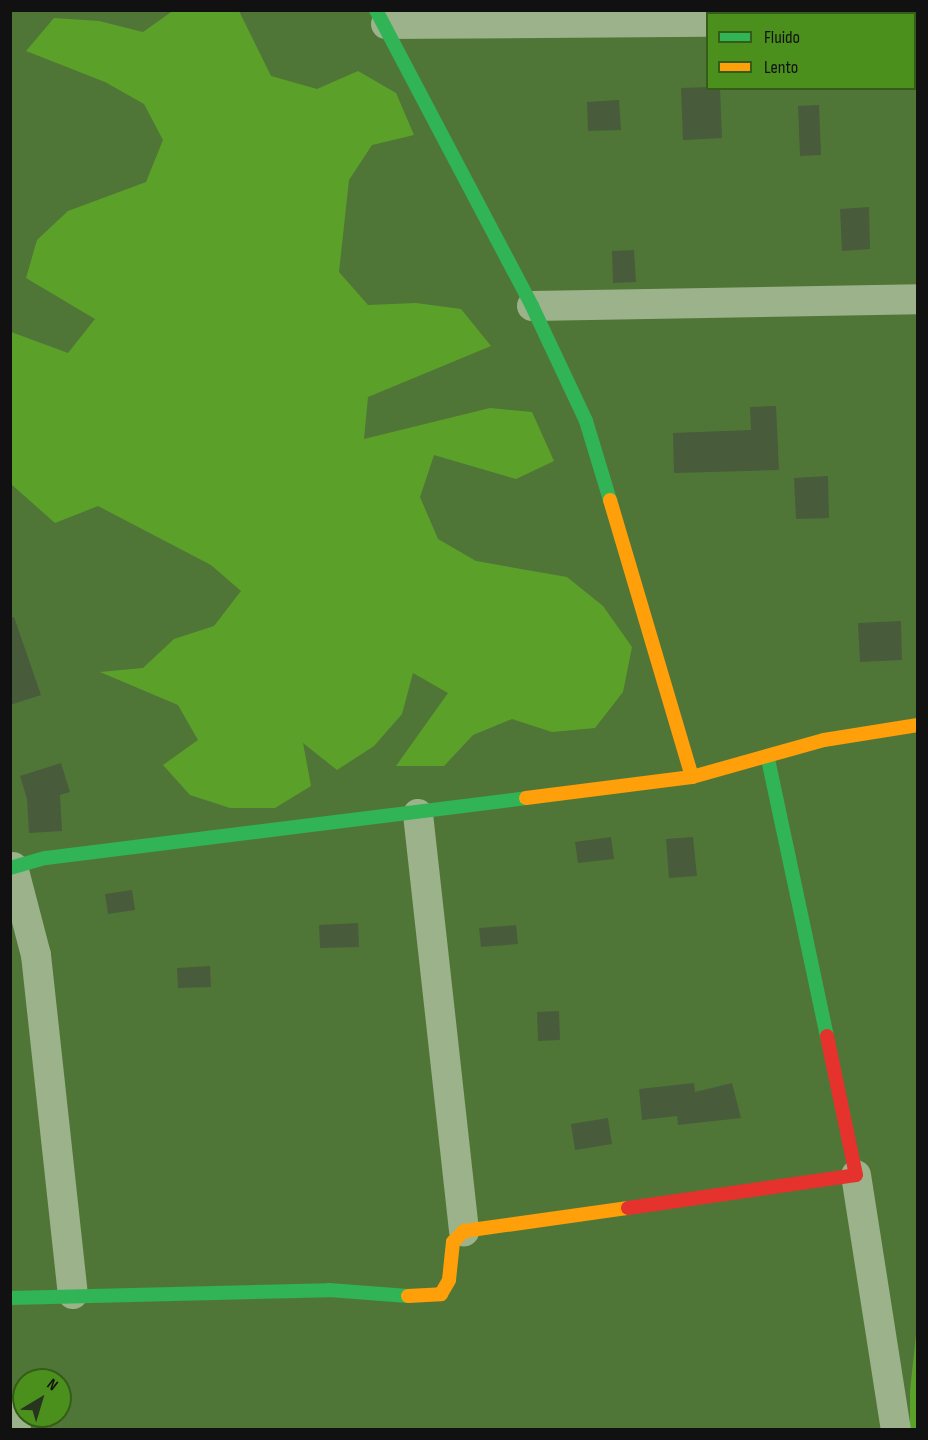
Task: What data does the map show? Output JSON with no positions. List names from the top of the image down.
{
  "legend": ["Fluido", "Lento"],
  "north": "top right"
}
